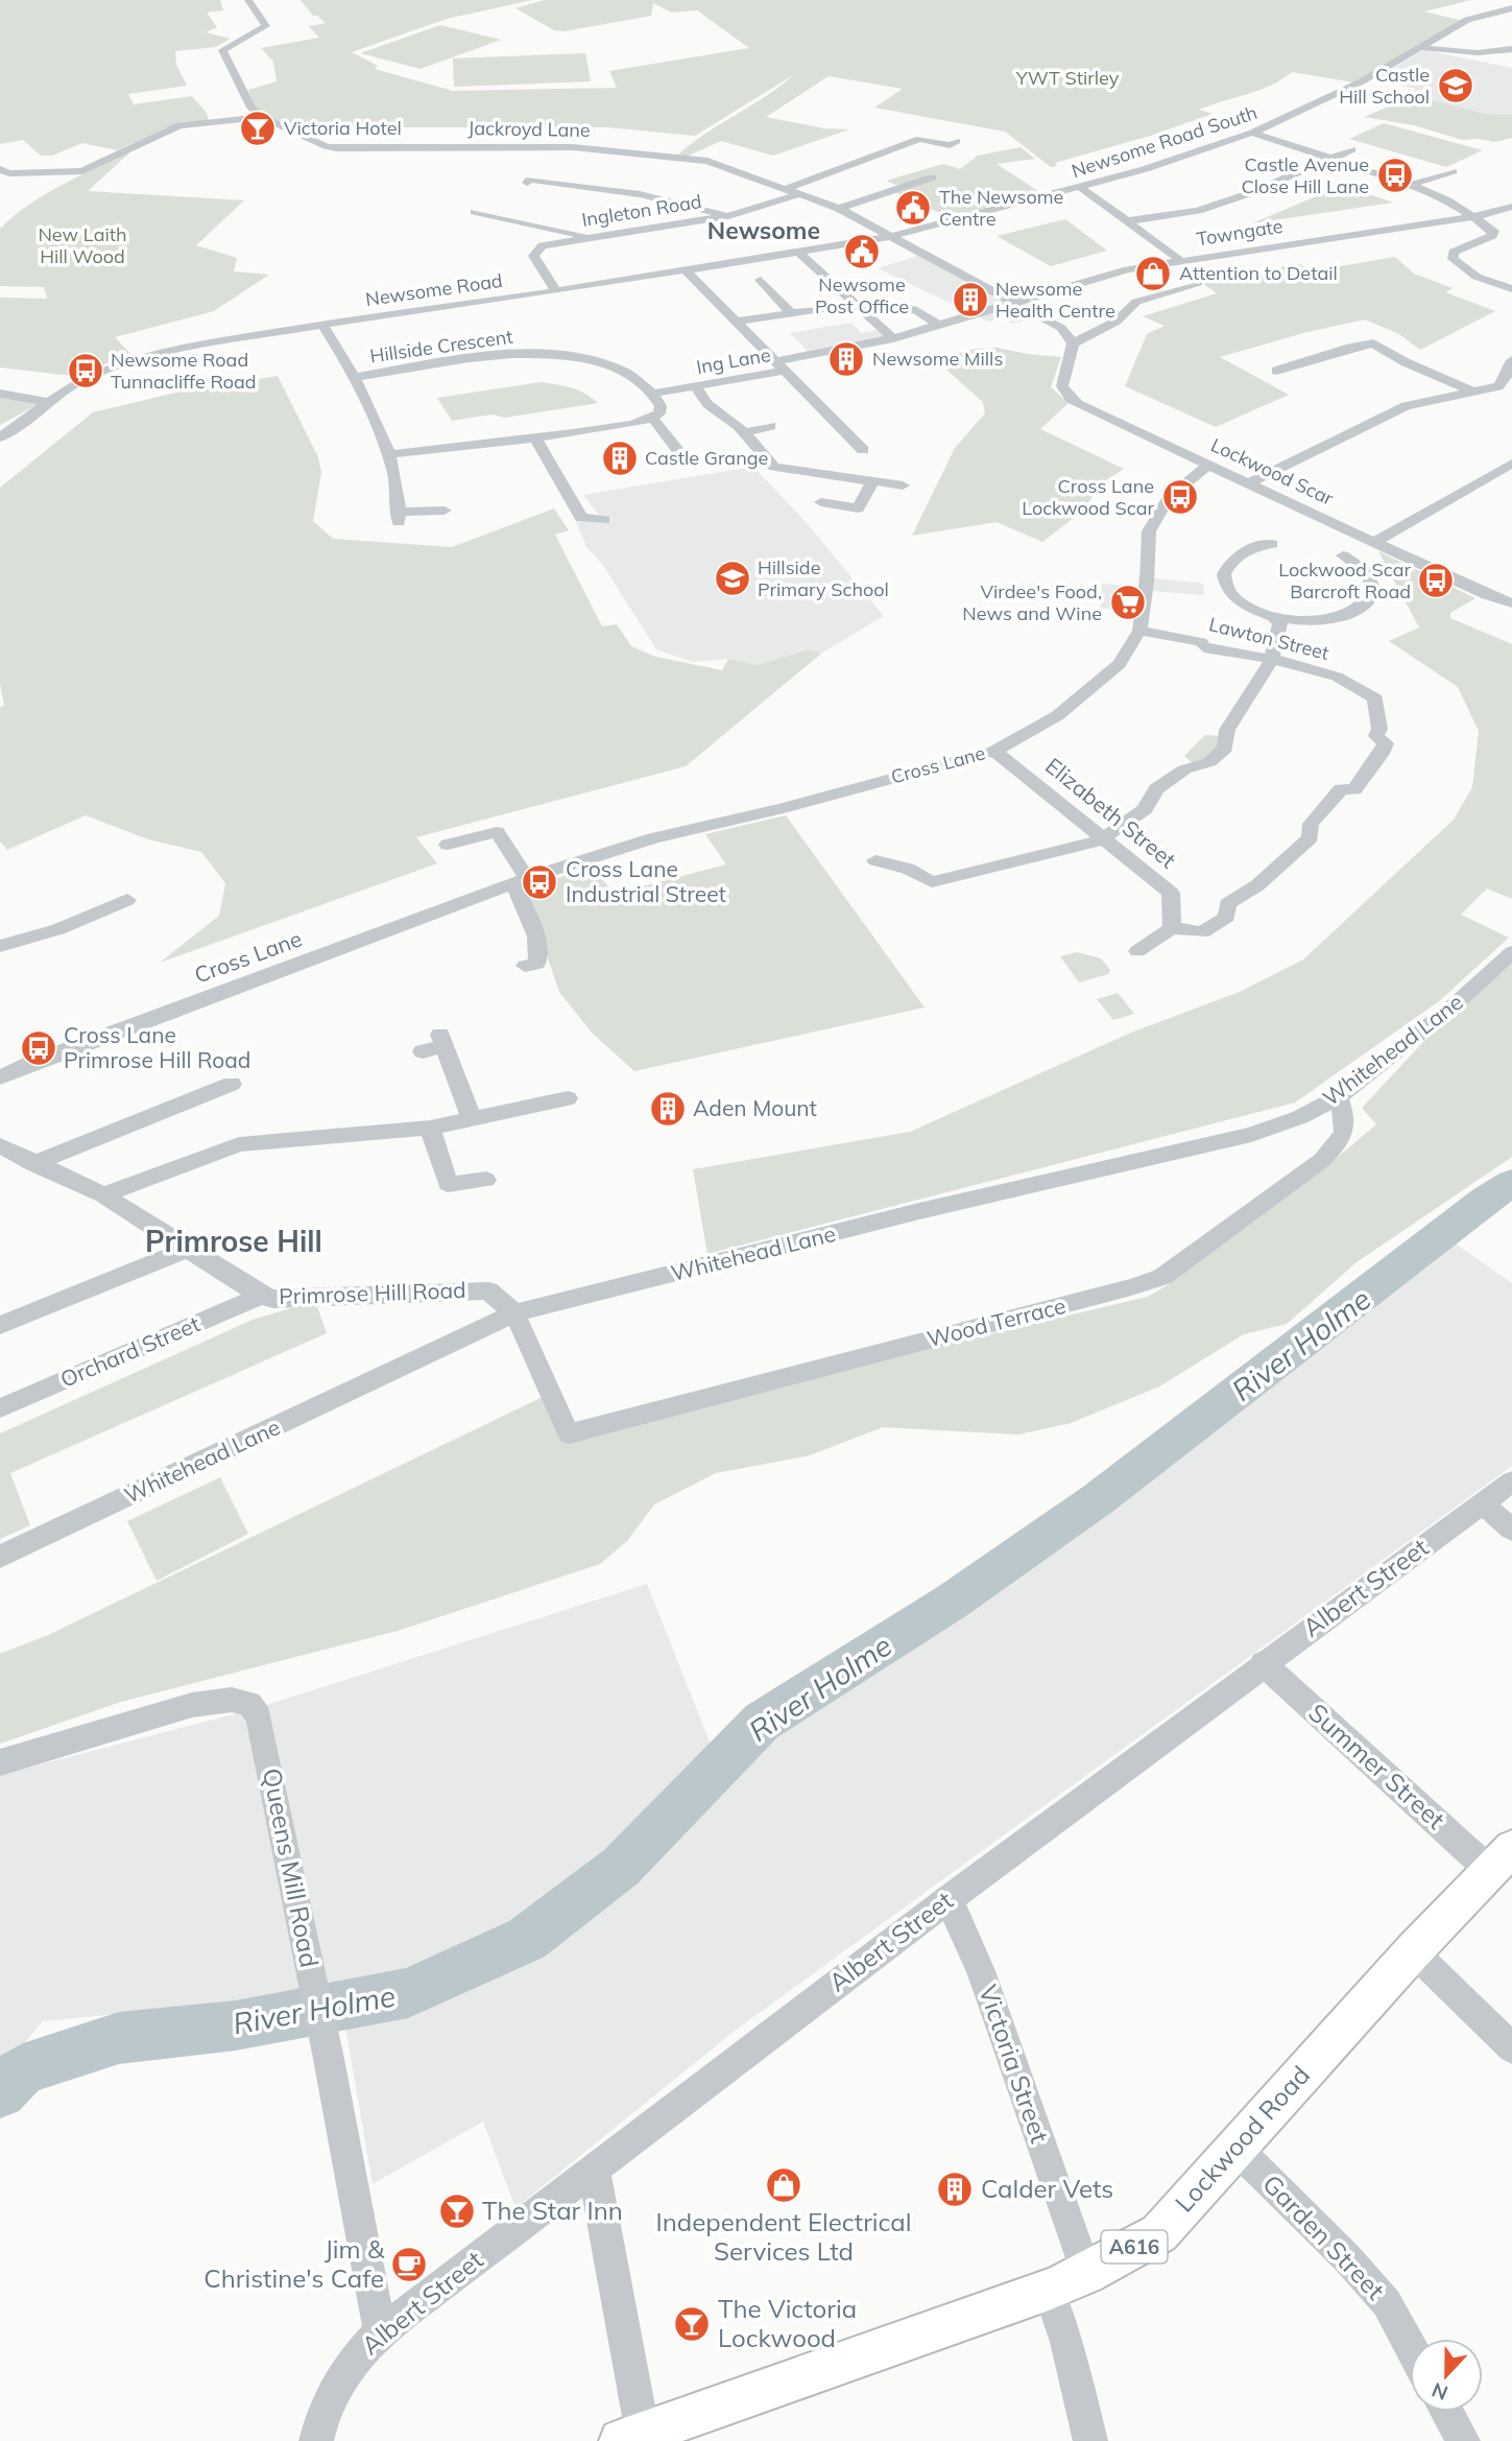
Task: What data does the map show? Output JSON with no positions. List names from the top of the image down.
{
  "streets": {
    "main road": ["Lockwood Road", "A616"],
    "street": [
      "Jackroyd Lane",
      "Newsome Road South",
      "Ingleton Road",
      "Towngate",
      "Newsome Road",
      "Hillside Crescent",
      "Ing Lane",
      "Lockwood Scar",
      "Lawton Street",
      "Cross Lane",
      "Elizabeth Street",
      "Whitehead Lane",
      "Primrose Hill Road",
      "Wood Terrace",
      "Orchard Street",
      "Albert Street",
      "Summer Street",
      "Queens Mill Road",
      "Victoria Street",
      "Garden Street"
    ]
  },
  "crossings": [
    ["Jackroyd Lane", "Newsome Road South"],
    ["Jackroyd Lane", "Ingleton Road"],
    ["Jackroyd Lane", "Towngate"],
    ["Jackroyd Lane", "Newsome Road"],
    ["Newsome Road South", "Newsome Road"],
    ["Ingleton Road", "Newsome Road"],
    ["Towngate", "Ing Lane"],
    ["Hillside Crescent", "Ing Lane"],
    ["Lockwood Scar", "Cross Lane"],
    ["Lawton Street", "Cross Lane"],
    ["Lawton Street", "Elizabeth Street"],
    ["Cross Lane", "Elizabeth Street"],
    ["Whitehead Lane", "Primrose Hill Road"],
    ["Whitehead Lane", "Wood Terrace"],
    ["Primrose Hill Road", "Wood Terrace"],
    ["Primrose Hill Road", "Orchard Street"],
    ["Albert Street", "Summer Street"],
    ["Albert Street", "Queens Mill Road"],
    ["Albert Street", "Victoria Street"],
    ["Summer Street", "Lockwood Road"],
    ["Victoria Street", "Lockwood Road"],
    ["Lockwood Road", "Garden Street"]
  ],
  "districts": ["Newsome", "Primrose Hill"],
  "water": ["River Holme"],
  "parks": ["YWT Stirley", "New Laith Hill Wood"],
  "places": {
    "school or university": ["Castle Hill School", "Hillside Primary School"],
    "bar": ["Victoria Hotel", "The Star Inn", "The Victoria Lockwood"],
    "bus stop": [
      "Castle Avenue Close Hill Lane",
      "Newsome Road Tunnacliffe Road",
      "Cross Lane Lockwood Scar",
      "Lockwood Scar Barcroft Road",
      "Cross Lane Industrial Street",
      "Cross Lane Primrose Hill Road"
    ],
    "public building": ["The Newsome Centre", "Newsome Post Office"],
    "shop": ["Attention to Detail", "Independent Electrical Services Ltd"],
    "building": [
      "Newsome Health Centre",
      "Newsome Mills",
      "Castle Grange",
      "Aden Mount",
      "Calder Vets"
    ],
    "supermarket": ["Virdee's Food, News and Wine"],
    "cafe": ["Jim & Christine's Cafe"]
  },
  "north": "bottom"
}
